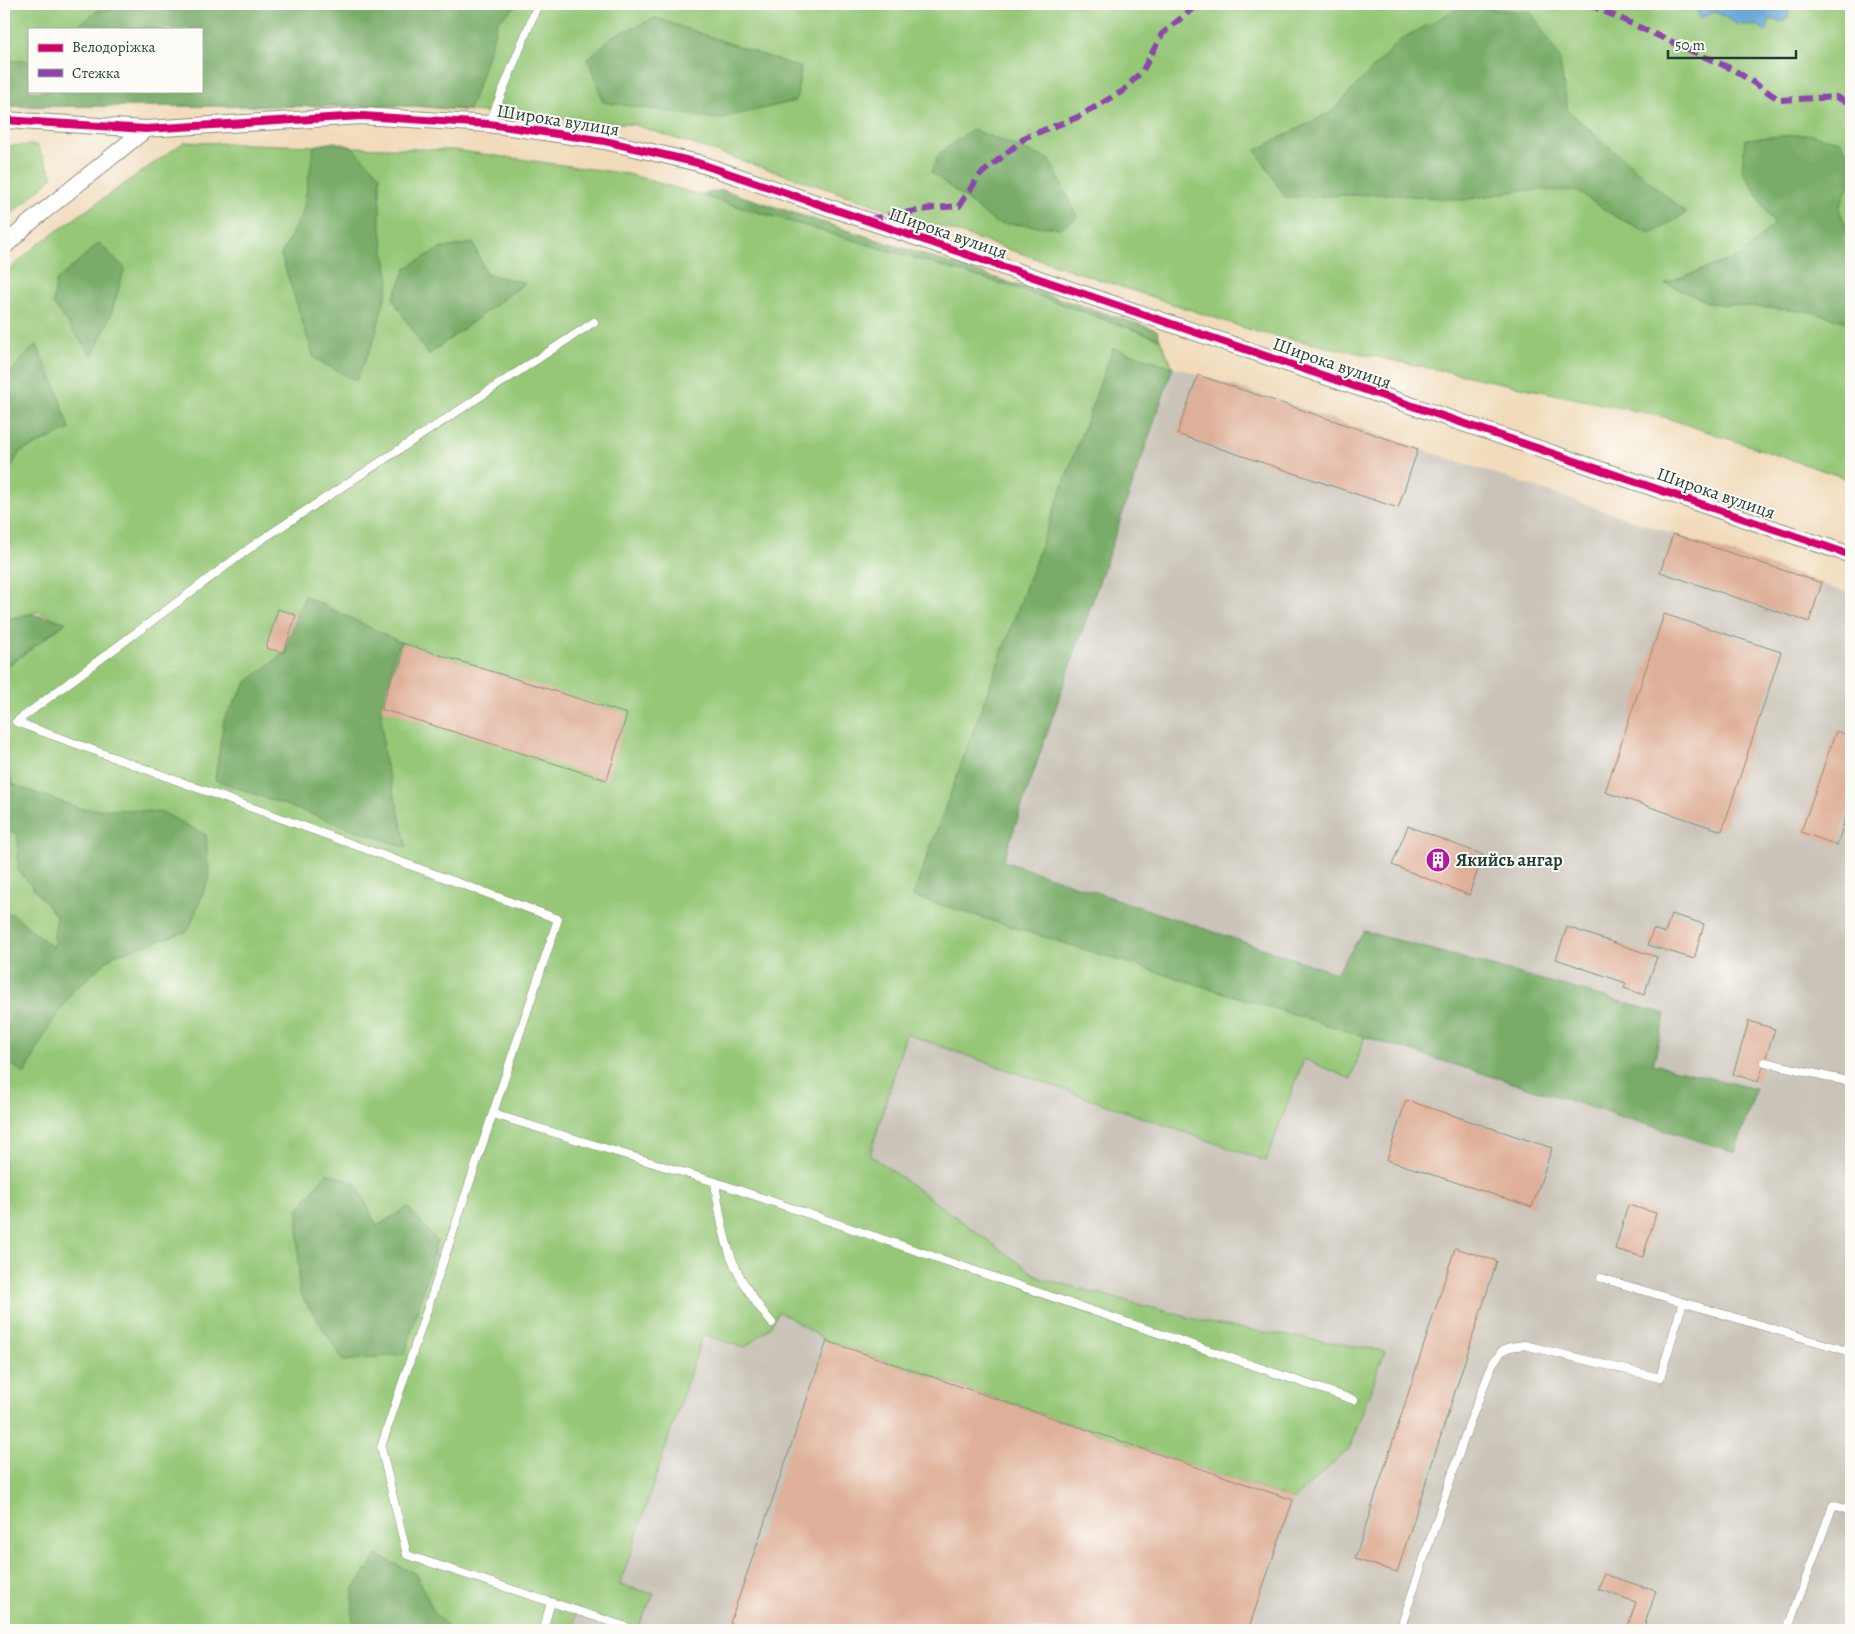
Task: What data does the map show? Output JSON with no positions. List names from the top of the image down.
{
  "streets": {
    "street": ["Широка вулиця"]
  },
  "places": {
    "building": ["Якийсь ангар"]
  },
  "legend": ["Велодоріжка", "Стежка"],
  "scale_bar": "50 m"
}
